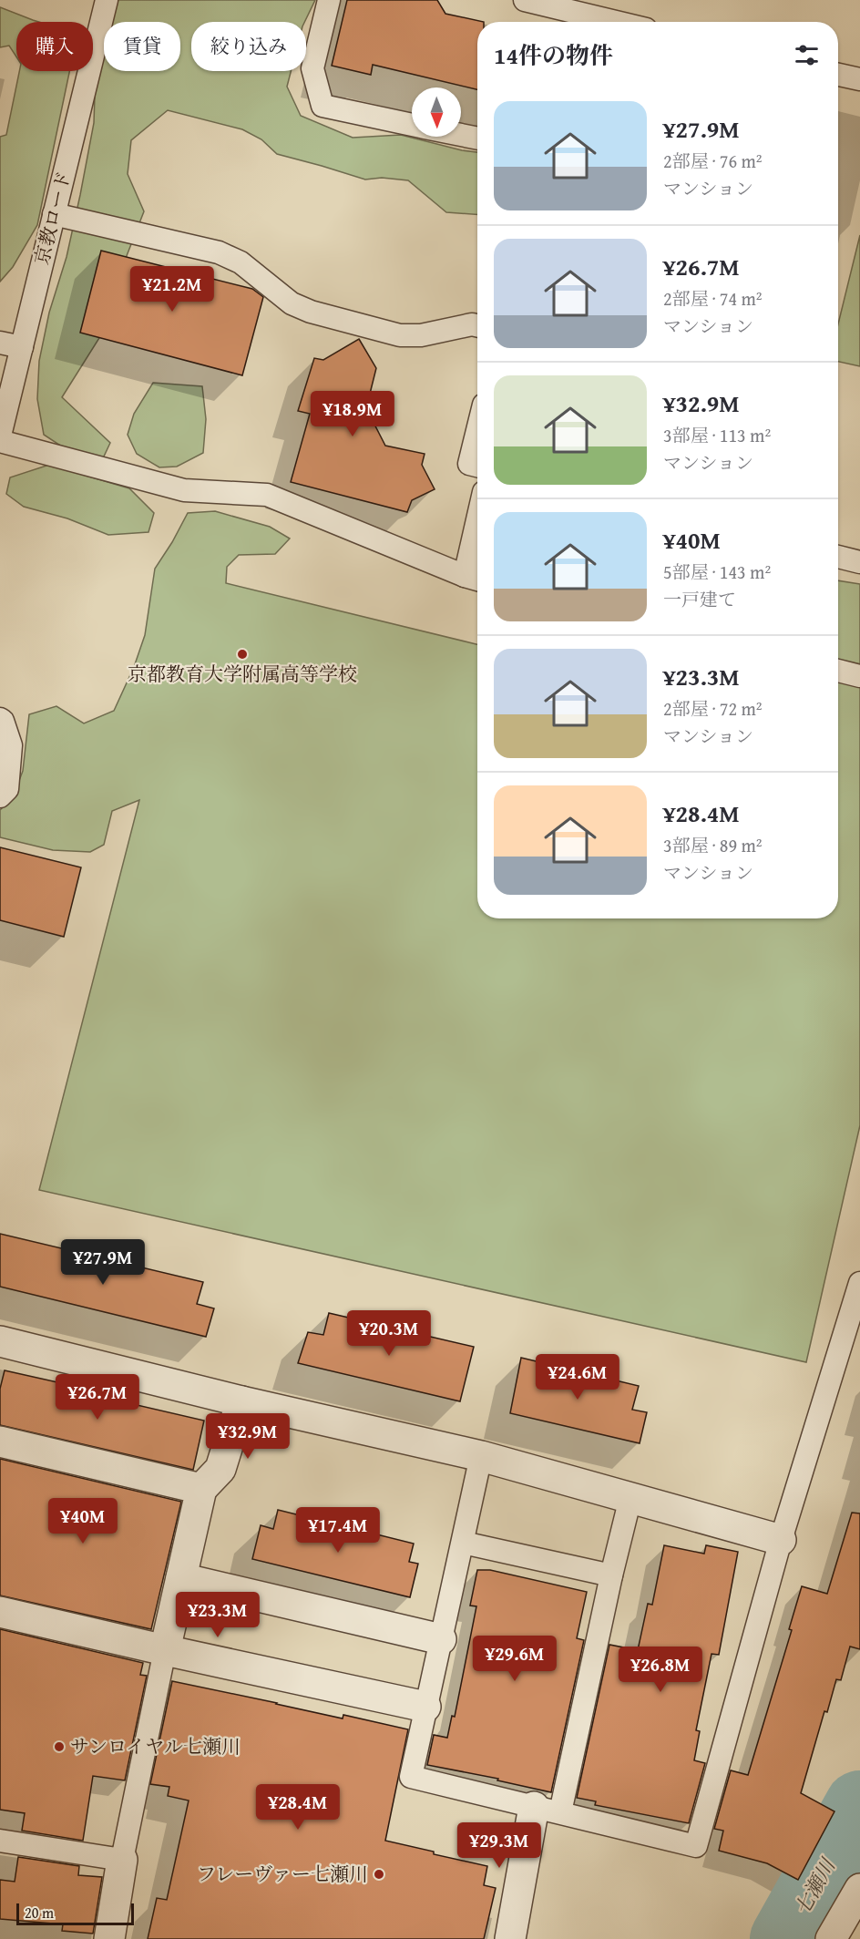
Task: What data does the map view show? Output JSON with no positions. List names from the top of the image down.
{
  "streets": {
    "lane": ["京教ロード"]
  },
  "water": ["七瀬川"],
  "places": ["京都教育大学附属高等学校", "サンロイヤル七瀬川", "フレーヴァー七瀬川"],
  "scale_bar": "20 m",
  "north": "bottom",
  "page": {
    "chip": ["購入", "賃貸", "絞り込み"],
    "heading": "14件の物件",
    "list": [
      {
        "name": "¥27.9M",
        "note": "2部屋 · 76 m² · マンション"
      },
      {
        "name": "¥26.7M",
        "note": "2部屋 · 74 m² · マンション"
      },
      {
        "name": "¥32.9M",
        "note": "3部屋 · 113 m² · マンション"
      },
      {
        "name": "¥40M",
        "note": "5部屋 · 143 m² · 一戸建て"
      },
      {
        "name": "¥23.3M",
        "note": "2部屋 · 72 m² · マンション"
      },
      {
        "name": "¥28.4M",
        "note": "3部屋 · 89 m² · マンション"
      }
    ],
    "price": [
      "¥21.2M",
      "¥18.9M",
      "¥27.9M",
      "¥20.3M",
      "¥24.6M",
      "¥26.7M",
      "¥32.9M",
      "¥40M",
      "¥17.4M",
      "¥23.3M",
      "¥29.6M",
      "¥26.8M",
      "¥28.4M",
      "¥29.3M"
    ],
    "scale": "20 m"
  }
}
